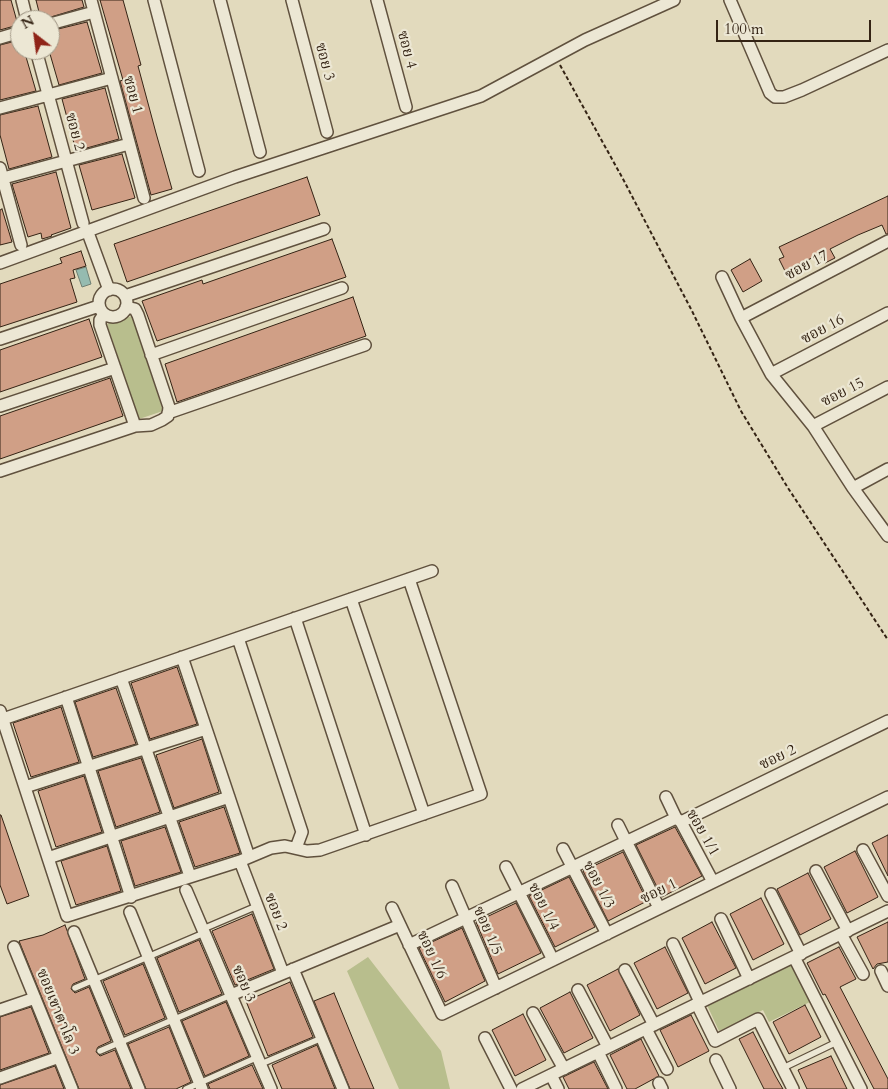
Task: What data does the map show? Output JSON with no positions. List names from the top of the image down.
{
  "streets": {
    "street": [
      "ซอย 4",
      "ซอย 3",
      "ซอย 1",
      "ซอย 2",
      "ซอย 17",
      "ซอย 16",
      "ซอย 15",
      "ซอย 1/1",
      "ซอย 1/3",
      "ซอย 1/4",
      "ซอย 1/5",
      "ซอย 1/6",
      "ซอยเขาตาโล 3"
    ]
  },
  "crossings": [
    ["ซอย 1", "ซอย 1/1"],
    ["ซอย 1", "ซอย 1/3"],
    ["ซอย 1", "ซอย 1/4"],
    ["ซอย 1", "ซอย 1/5"],
    ["ซอย 1", "ซอย 1/6"],
    ["ซอย 2", "ซอย 1/1"],
    ["ซอย 2", "ซอย 1/3"],
    ["ซอย 2", "ซอย 1/4"],
    ["ซอย 2", "ซอย 1/5"],
    ["ซอย 2", "ซอย 1/6"]
  ],
  "scale_bar": "100 m",
  "north": "top left"
}
